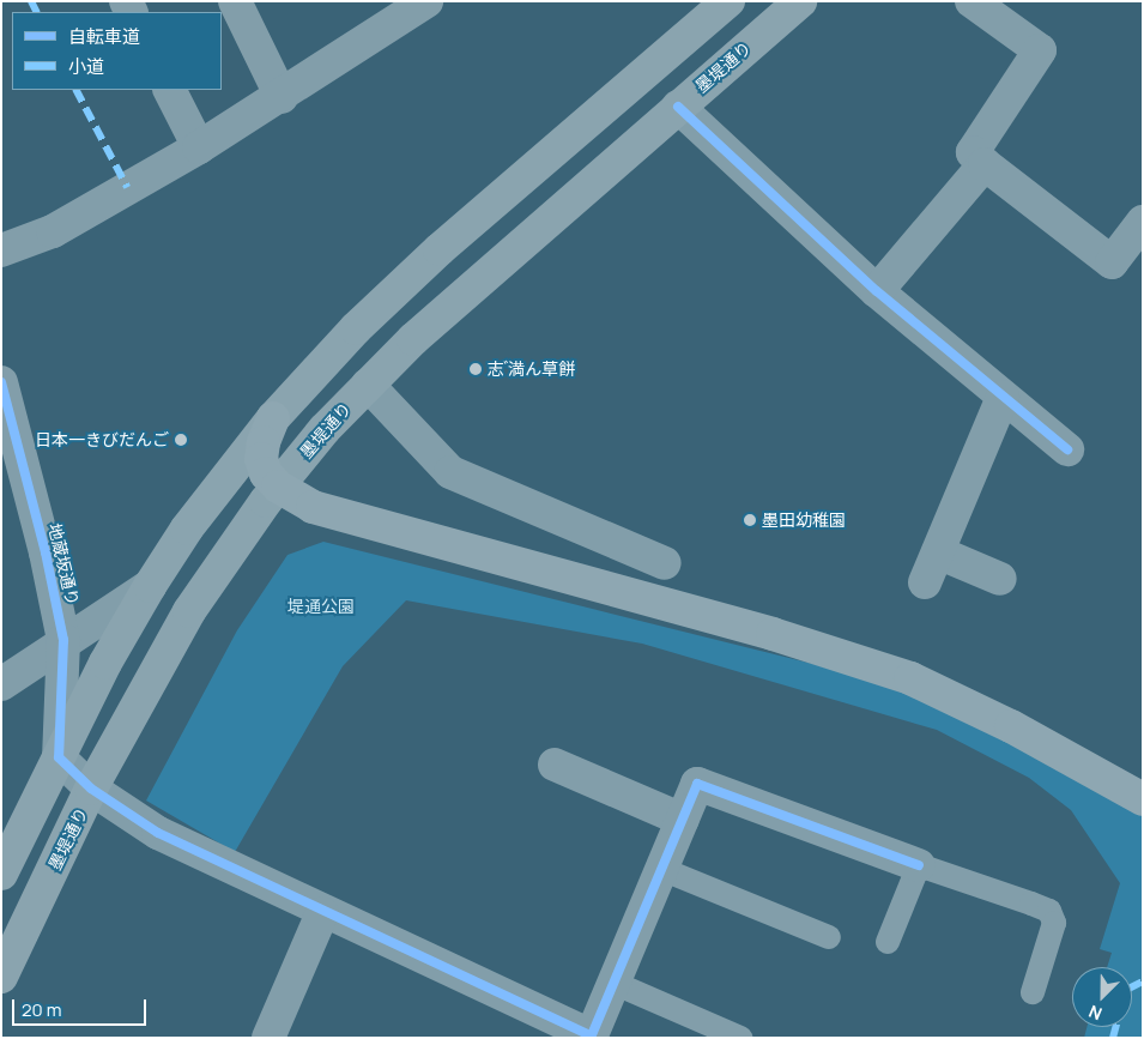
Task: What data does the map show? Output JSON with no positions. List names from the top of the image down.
{
  "streets": {
    "main road": ["墨堤通り"],
    "street": ["地蔵坂通り"]
  },
  "parks": ["堤通公園"],
  "places": ["志 ゙満ん草餅", "日本一きびだんご", "墨田幼稚園"],
  "legend": ["自転車道", "小道"],
  "scale_bar": "20 m",
  "north": "bottom left"
}
